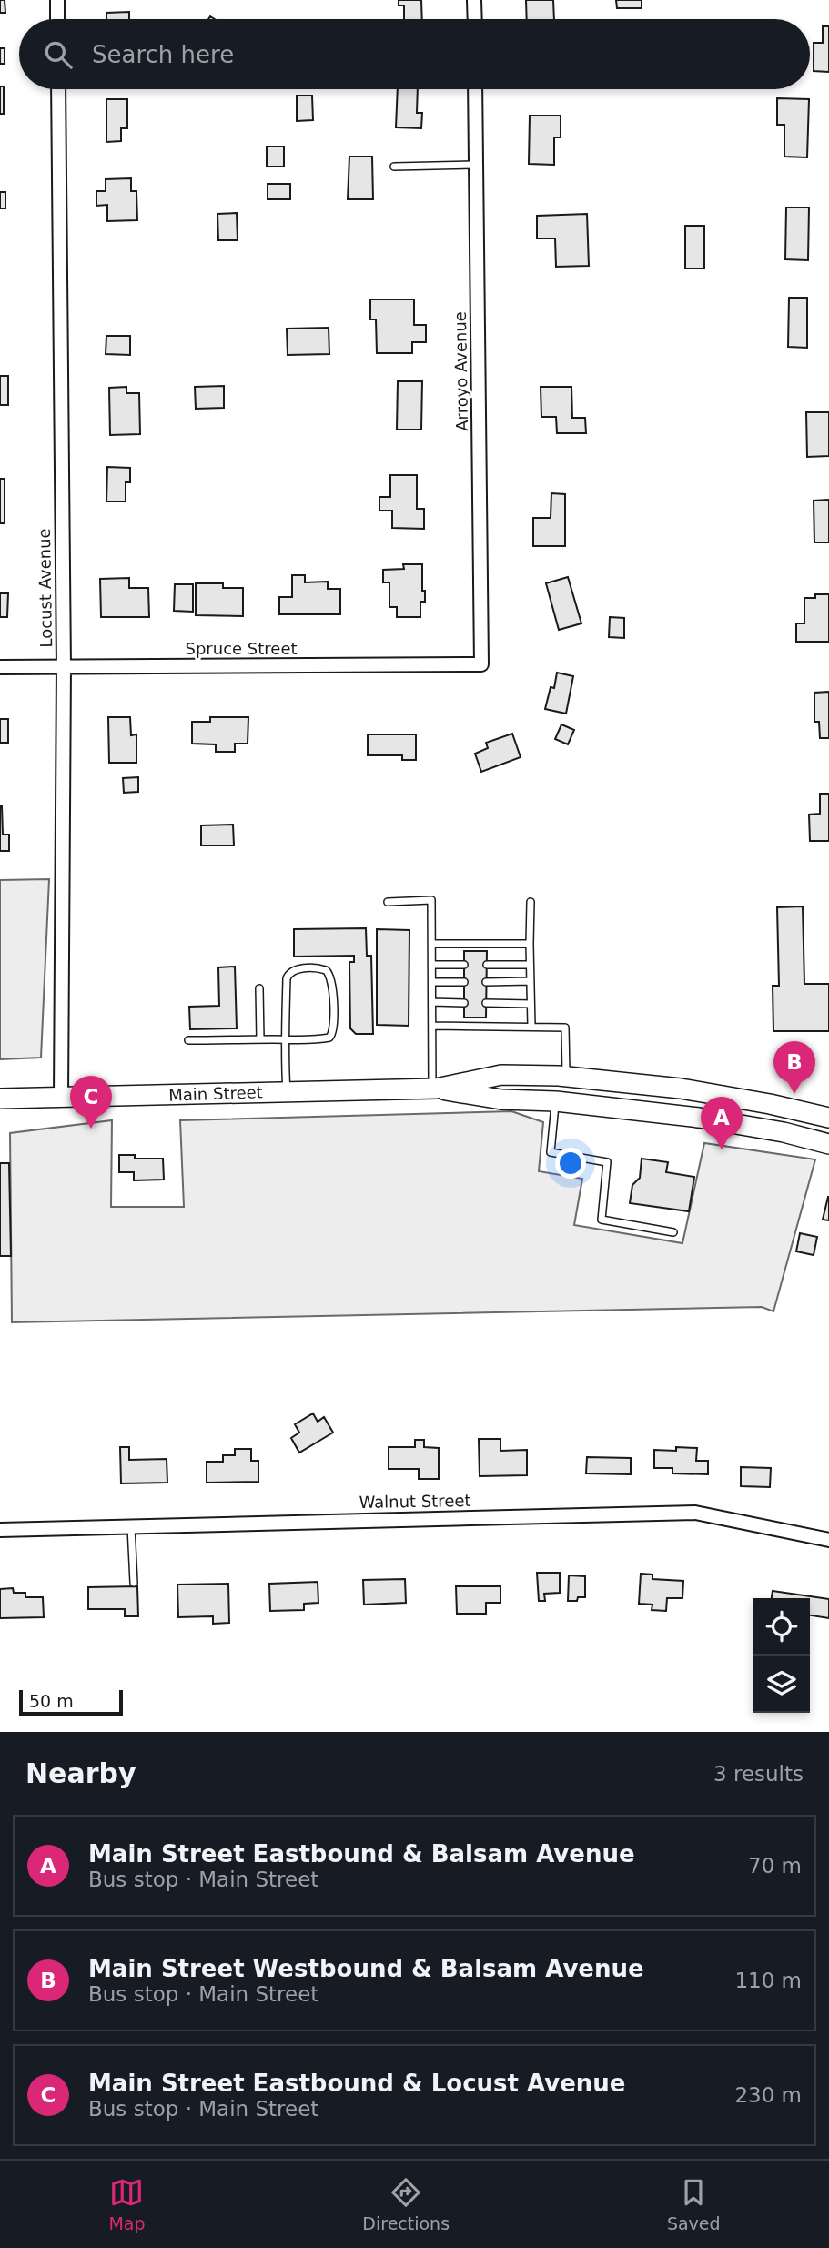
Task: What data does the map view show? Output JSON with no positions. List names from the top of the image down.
{
  "streets": {
    "main road": ["Main Street"],
    "street": [
      "Arroyo Avenue",
      "Locust Avenue",
      "Spruce Street",
      "Walnut Street"
    ]
  },
  "crossings": [
    ["Arroyo Avenue", "Spruce Street"],
    ["Locust Avenue", "Spruce Street"],
    ["Locust Avenue", "Main Street"]
  ],
  "scale_bar": "50 m",
  "page": {
    "search": "Search here",
    "pins": ["B", "C", "A"],
    "scale": "50 m",
    "heading": ["Nearby", "3 results"],
    "list": [
      {
        "mark": "A",
        "name": "Main Street Eastbound & Balsam Avenue",
        "note": "Bus stop · Main Street",
        "value": "70 m"
      },
      {
        "mark": "B",
        "name": "Main Street Westbound & Balsam Avenue",
        "note": "Bus stop · Main Street",
        "value": "110 m"
      },
      {
        "mark": "C",
        "name": "Main Street Eastbound & Locust Avenue",
        "note": "Bus stop · Main Street",
        "value": "230 m"
      }
    ],
    "nav": ["Map", "Directions", "Saved"]
  }
}
